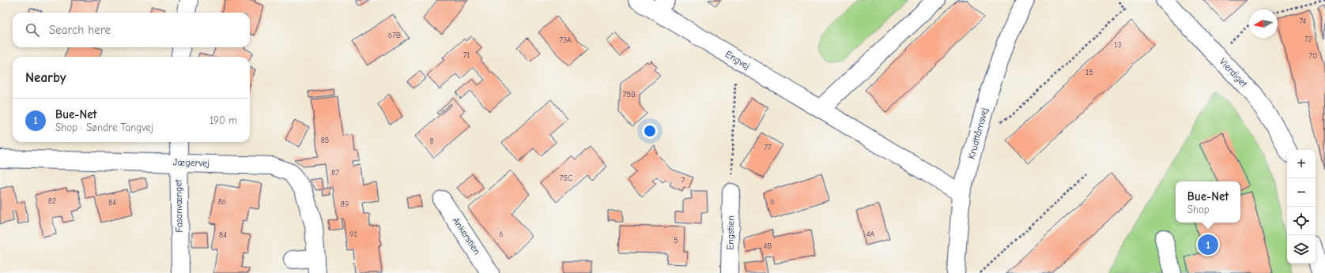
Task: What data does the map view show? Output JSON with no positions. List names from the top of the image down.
{
  "streets": {
    "street": [
      "Engvej",
      "Vierdiget",
      "Krudttårnsvej",
      "Jægervej",
      "Fasanvænget",
      "Engstien",
      "Ankerstien"
    ]
  },
  "crossings": [
    ["Engvej", "Krudttårnsvej"],
    ["Jægervej", "Fasanvænget"]
  ],
  "house_numbers": [
    "74",
    "67B",
    "72",
    "73A",
    "13",
    "71",
    "70",
    "15",
    "75B",
    "85",
    "8",
    "77",
    "87",
    "75C",
    "7",
    "82",
    "86",
    "6",
    "84",
    "89",
    "91",
    "6",
    "4A",
    "84",
    "5",
    "4B"
  ],
  "north": "left",
  "page": {
    "search": "Search here",
    "heading": "Nearby",
    "list": [
      {
        "mark": "1",
        "name": "Bue-Net",
        "note": "Shop · Søndre Tangvej",
        "value": "190 m"
      }
    ],
    "map_buttons": ["+", "−"],
    "popup": ["Bue-Net", "Shop"],
    "pins": "1"
  }
}
